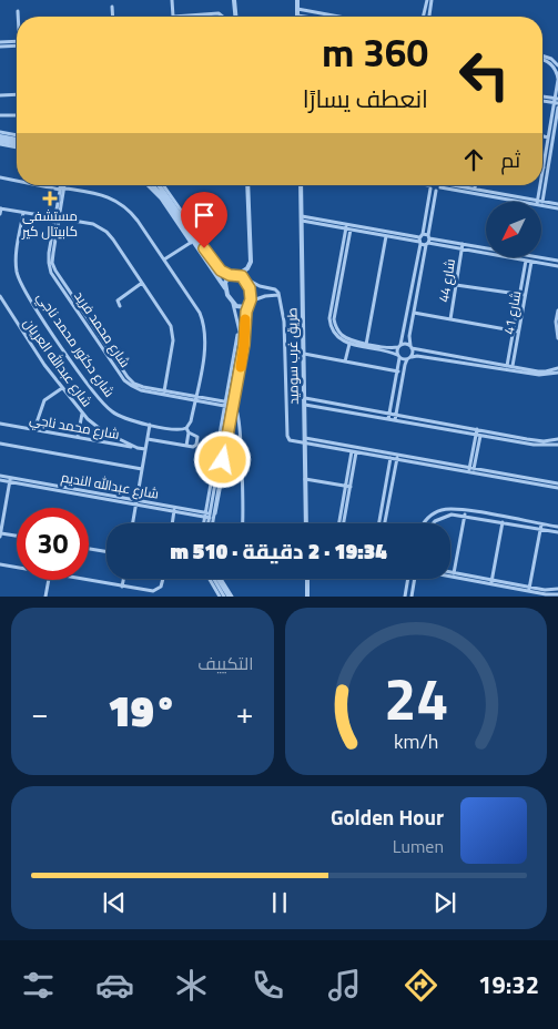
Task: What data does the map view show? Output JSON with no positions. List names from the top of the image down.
{
  "streets": {
    "street": [
      "شارع 44",
      "شارع 41",
      "شارع محمد فريد",
      "شارع دكتور محمد ناجي",
      "طريق غرب سوميد",
      "شارع عبدالله العريان",
      "شارع محمد ناجي",
      "شارع عبدالله النديم"
    ]
  },
  "crossings": [
    ["شارع عبدالله العريان", "شارع محمد ناجي"]
  ],
  "places": {
    "health": ["مستشفى كابيتال كير"]
  },
  "north": "bottom left",
  "page": {
    "turn": ["360 m", "انعطف يسارًا"],
    "then": "ثم",
    "limit": "30",
    "trip": "19:34 · 2 دقيقة · 510 m",
    "tile": "التكييف",
    "heat": ["−", "19°", "+"],
    "song": ["Golden Hour", "Lumen"],
    "tabs": "19:32",
    "gauge": ["24", "km/h"]
  }
}
